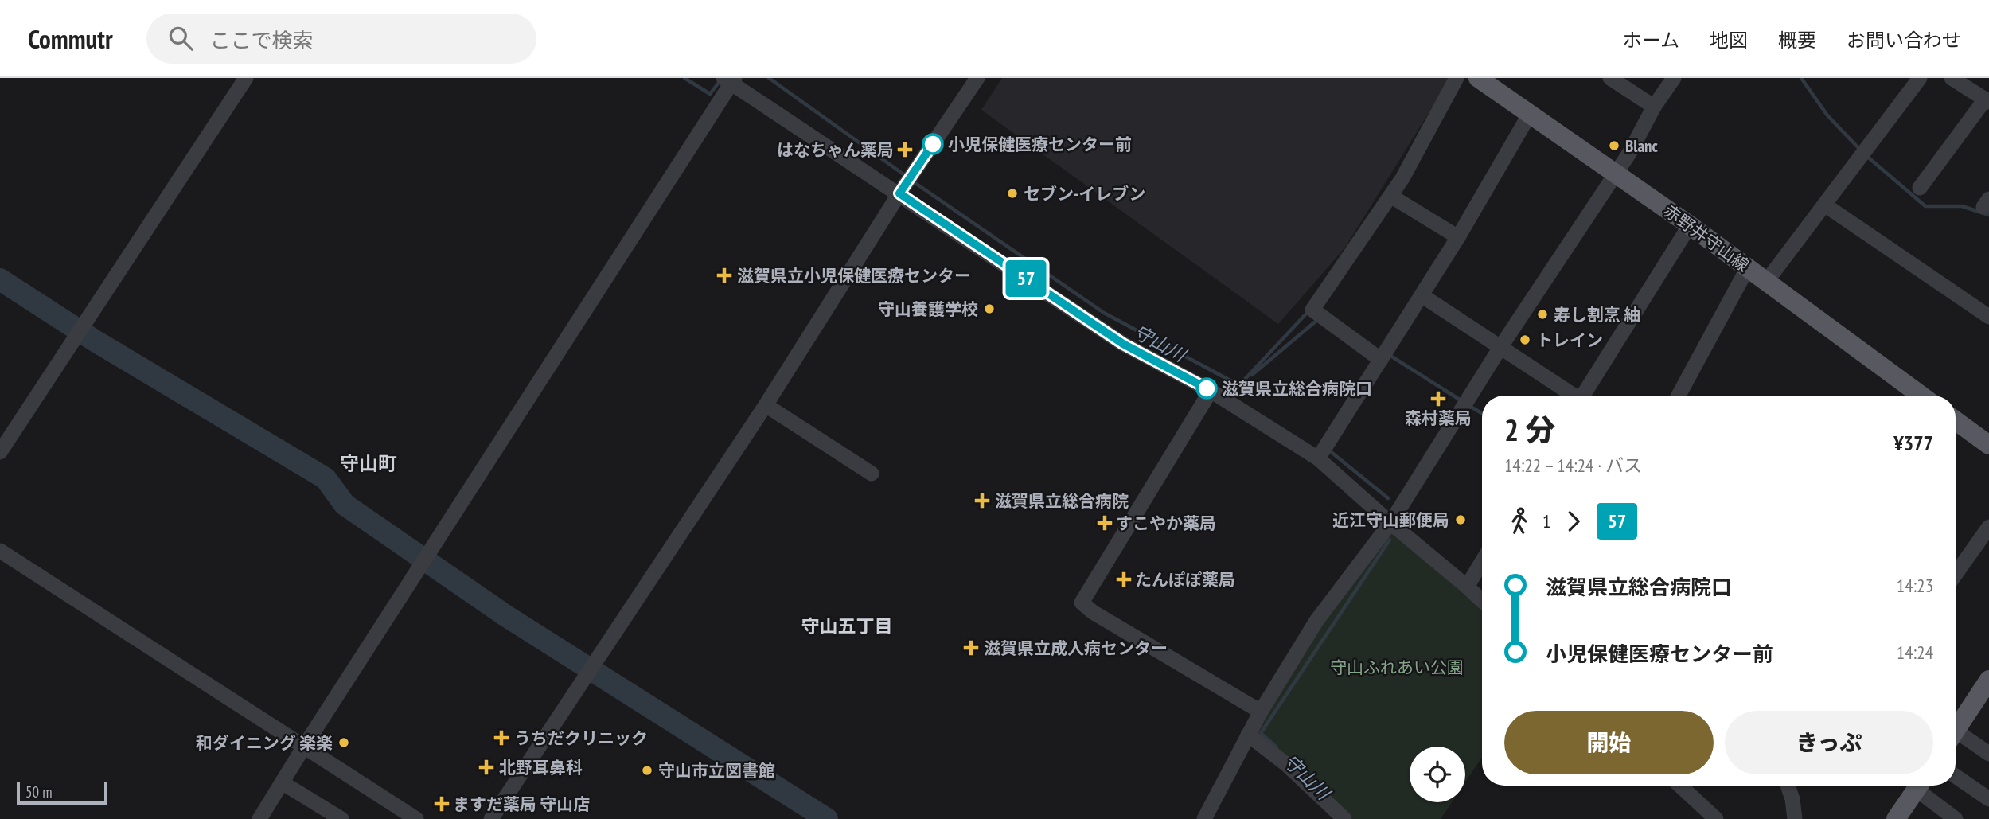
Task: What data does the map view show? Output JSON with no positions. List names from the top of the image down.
{
  "streets": {
    "main road": ["赤野井守山線"]
  },
  "districts": ["守山町", "守山五丁目"],
  "water": ["守山川"],
  "parks": ["守山ふれあい公園"],
  "places": {
    "other": [
      "小児保健医療センター前",
      "Blanc",
      "セブン-イレブン",
      "守山養護学校",
      "寿し割烹 紬",
      "トレイン",
      "滋賀県立総合病院口",
      "近江守山郵便局",
      "和ダイニング 楽楽",
      "守山市立図書館"
    ],
    "health": [
      "はなちゃん薬局",
      "滋賀県立小児保健医療センター",
      "森村薬局",
      "滋賀県立総合病院",
      "すこやか薬局",
      "たんぽぽ薬局",
      "滋賀県立成人病センター",
      "うちだクリニック",
      "北野耳鼻科",
      "ますだ薬局 守山店"
    ]
  },
  "lines": ["bus line 57"],
  "scale_bar": "50 m",
  "page": {
    "header": "Commutr",
    "search": "ここで検索",
    "nav": [
      "ホーム",
      "地図",
      "概要",
      "お問い合わせ"
    ],
    "on_map": "57",
    "heading": ["2 分", "14:22 – 14:24 · バス", "¥377"],
    "legs": ["1", "57"],
    "list": [
      {
        "name": "滋賀県立総合病院口",
        "value": "14:23"
      },
      {
        "name": "小児保健医療センター前",
        "value": "14:24"
      }
    ],
    "buttons": ["開始", "きっぷ"],
    "scale": "50 m"
  }
}
